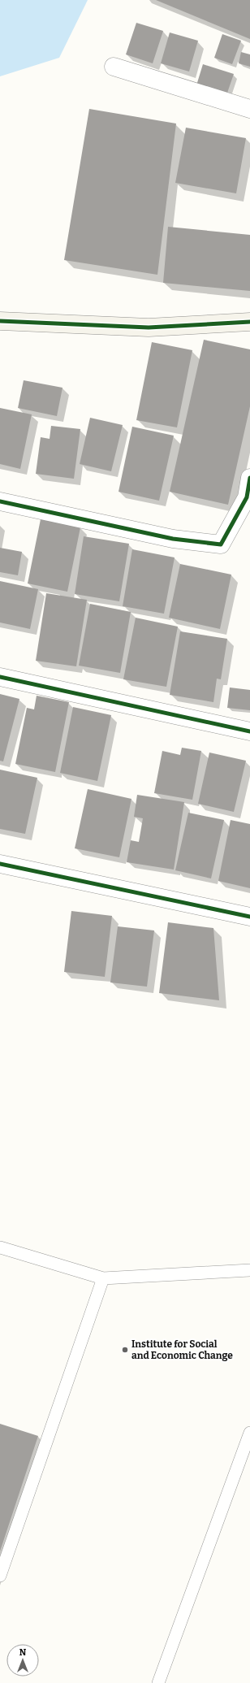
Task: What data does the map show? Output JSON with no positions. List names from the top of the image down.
{
  "places": ["Institute for Social and Economic Change"],
  "north": "top"
}
